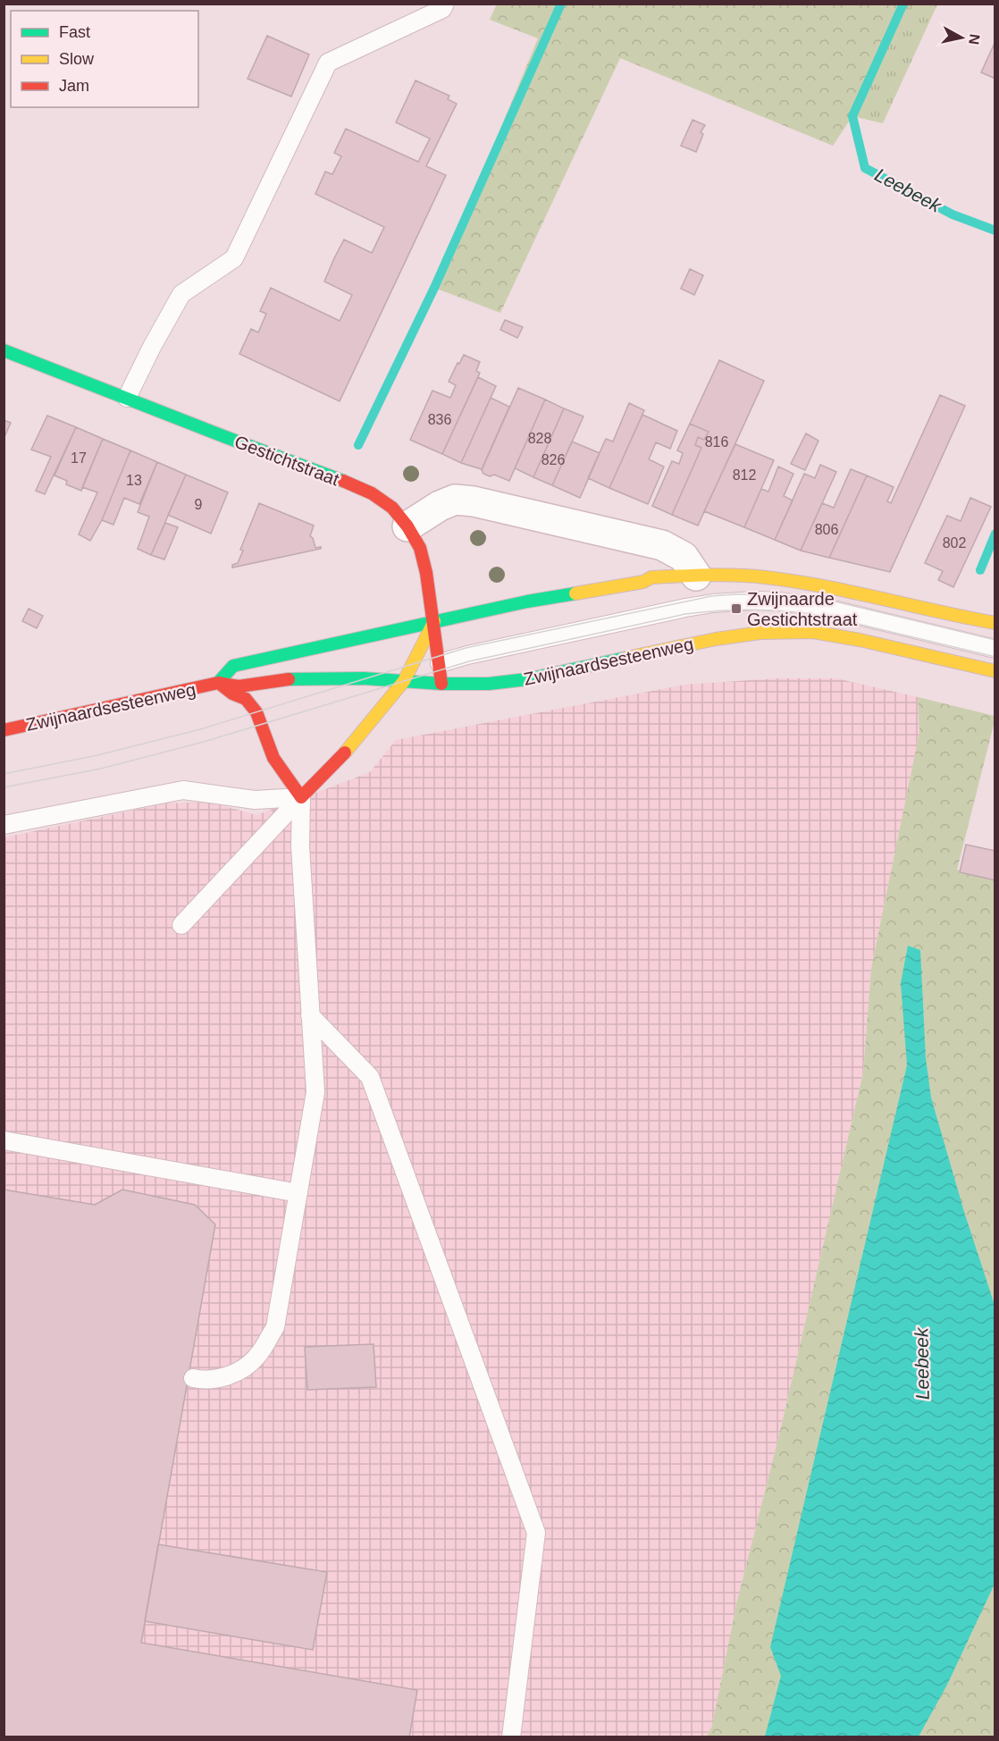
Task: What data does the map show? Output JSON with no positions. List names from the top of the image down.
{
  "streets": {
    "street": ["Gestichtstraat", "Zwijnaardsesteenweg"]
  },
  "crossings": [
    ["Gestichtstraat", "Zwijnaardsesteenweg"]
  ],
  "water": ["Leebeek"],
  "places": {
    "transit": ["Zwijnaarde Gestichtstraat"]
  },
  "house_numbers": [
    "836",
    "828",
    "816",
    "17",
    "826",
    "812",
    "13",
    "9",
    "806",
    "802"
  ],
  "legend": ["Fast", "Slow", "Jam"],
  "north": "right"
}
